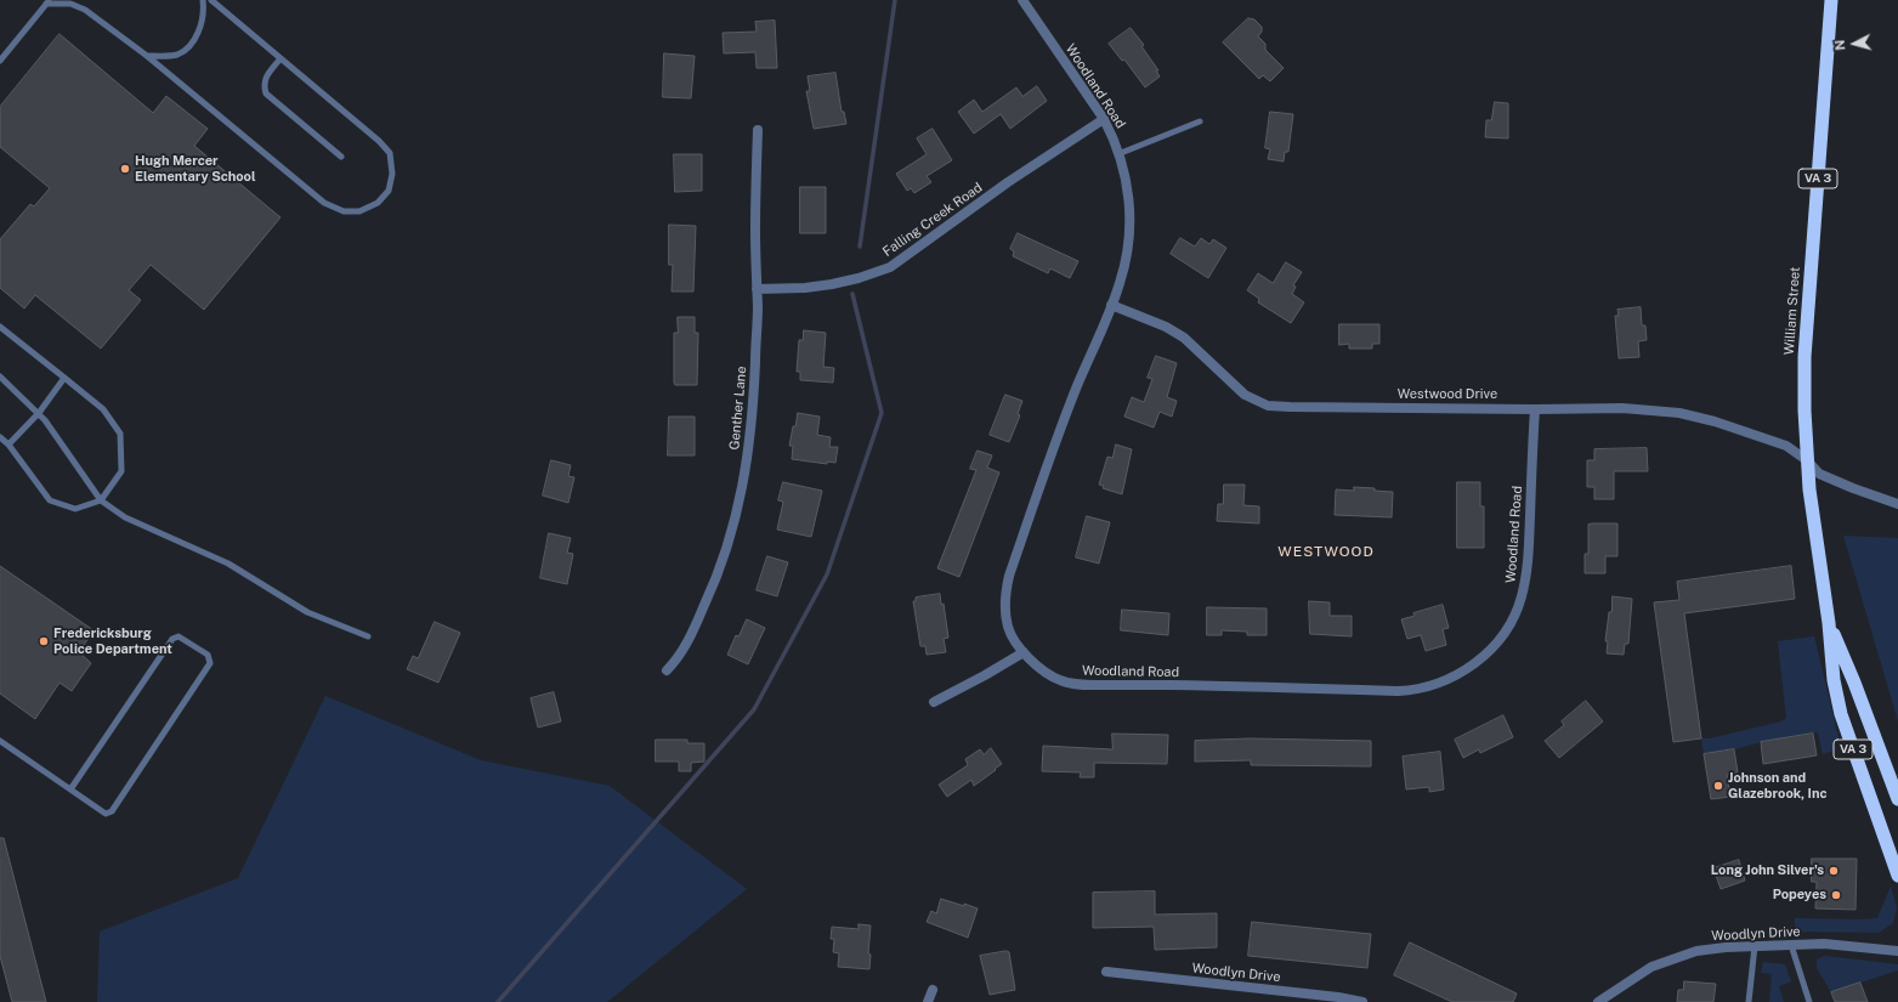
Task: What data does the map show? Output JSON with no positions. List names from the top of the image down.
{
  "streets": {
    "highway": ["VA 3", "William Street"],
    "street": [
      "Woodland Road",
      "Falling Creek Road",
      "Westwood Drive",
      "Genther Lane",
      "Woodlyn Drive"
    ]
  },
  "crossings": [
    ["Woodland Road", "Falling Creek Road"],
    ["Woodland Road", "Westwood Drive"],
    ["Falling Creek Road", "Genther Lane"],
    ["William Street", "Westwood Drive"]
  ],
  "districts": ["WESTWOOD"],
  "places": [
    "Hugh Mercer Elementary School",
    "Fredericksburg Police Department",
    "Johnson and Glazebrook, Inc",
    "Long John Silver's",
    "Popeyes"
  ],
  "north": "left"
}
